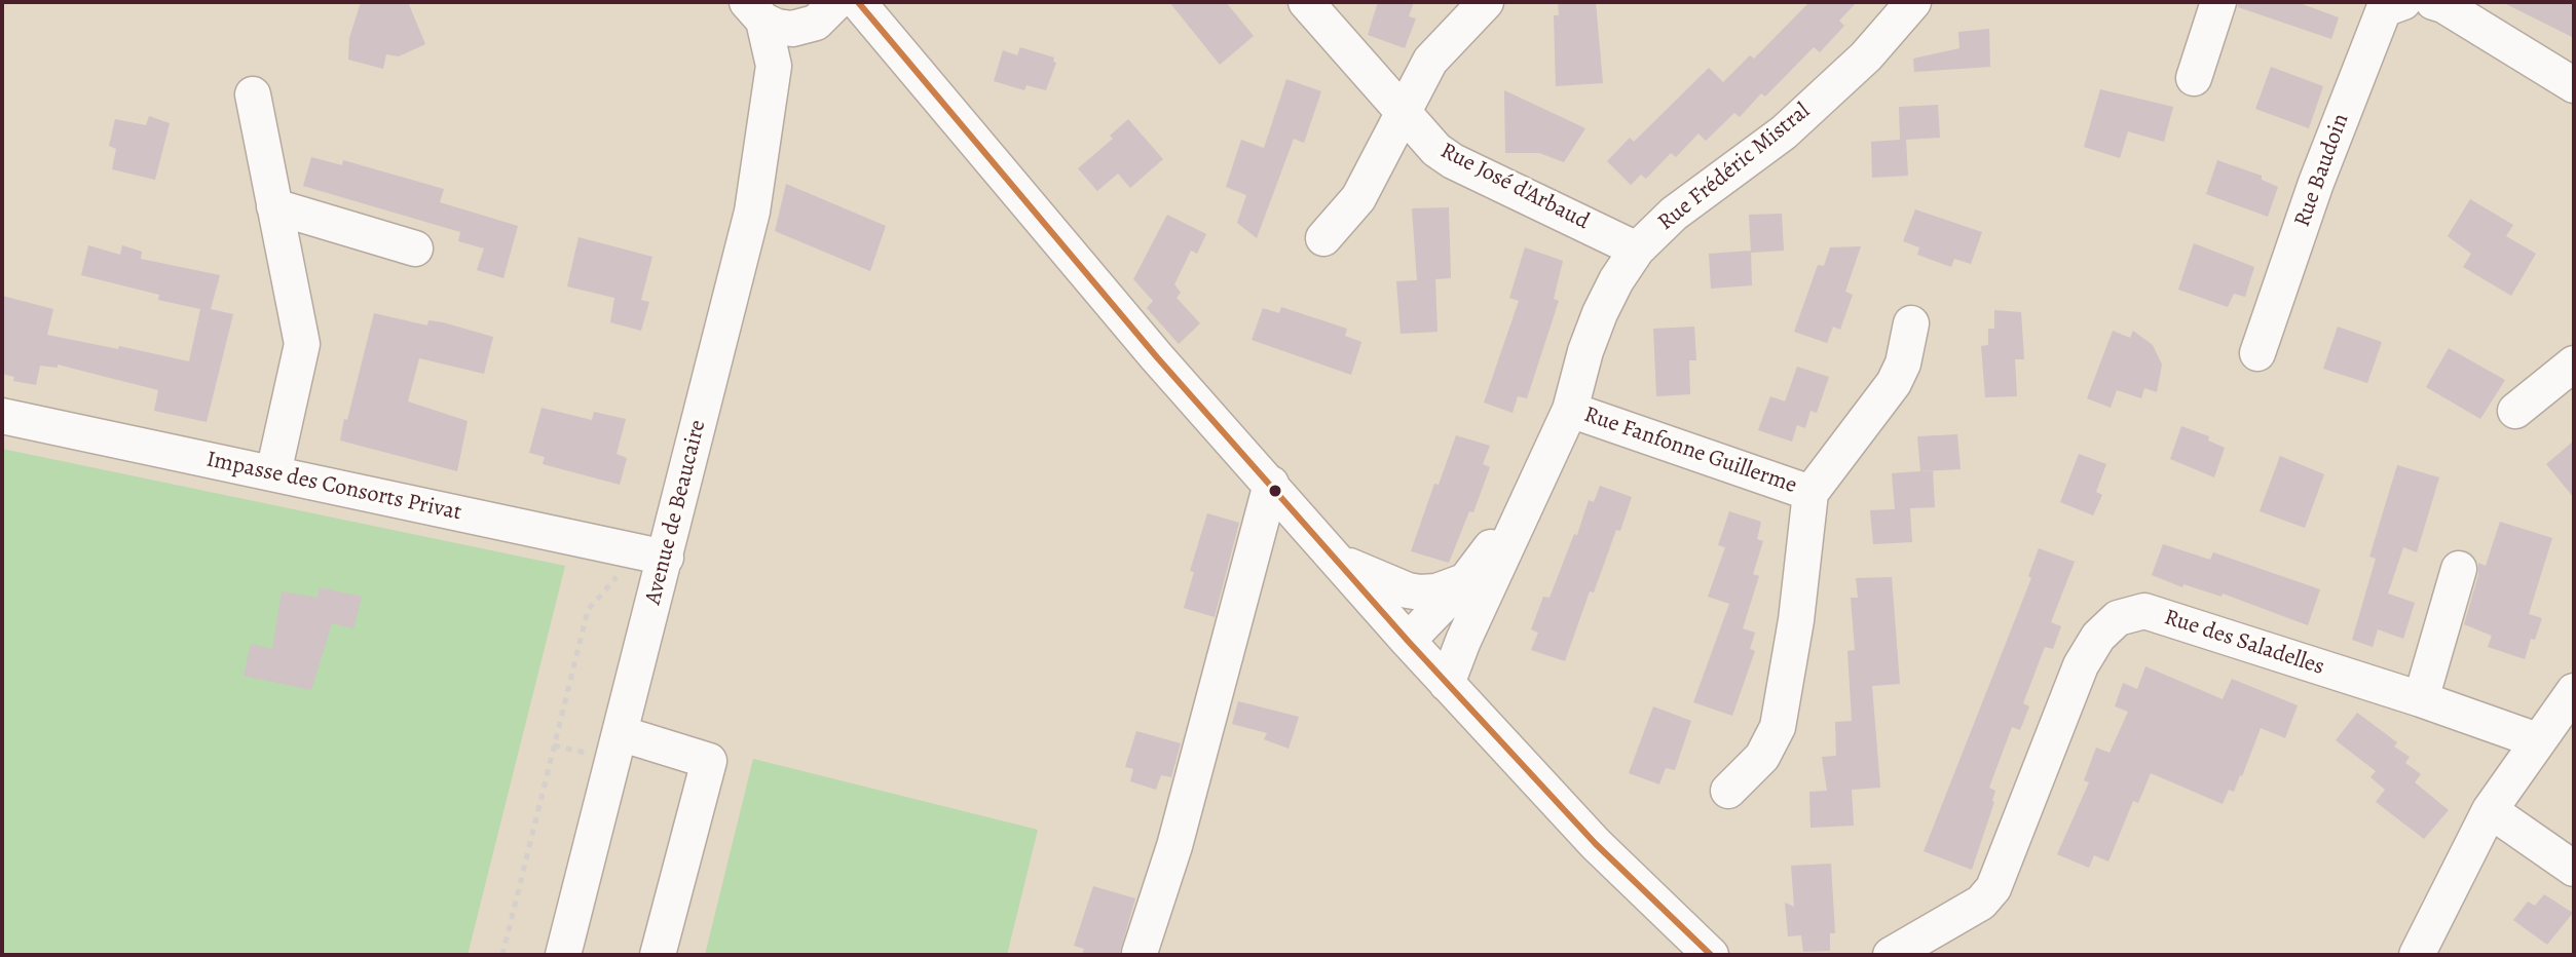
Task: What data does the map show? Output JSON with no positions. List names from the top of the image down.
{
  "streets": {
    "street": [
      "Rue Frédéric Mistral",
      "Rue Baudoin",
      "Rue José d'Arbaud",
      "Rue Fanfonne Guillerme",
      "Impasse des Consorts Privat",
      "Avenue de Beaucaire",
      "Rue des Saladelles"
    ]
  },
  "crossings": [
    ["Rue Frédéric Mistral", "Rue José d'Arbaud"],
    ["Rue Frédéric Mistral", "Rue Fanfonne Guillerme"],
    ["Impasse des Consorts Privat", "Avenue de Beaucaire"]
  ]
}
